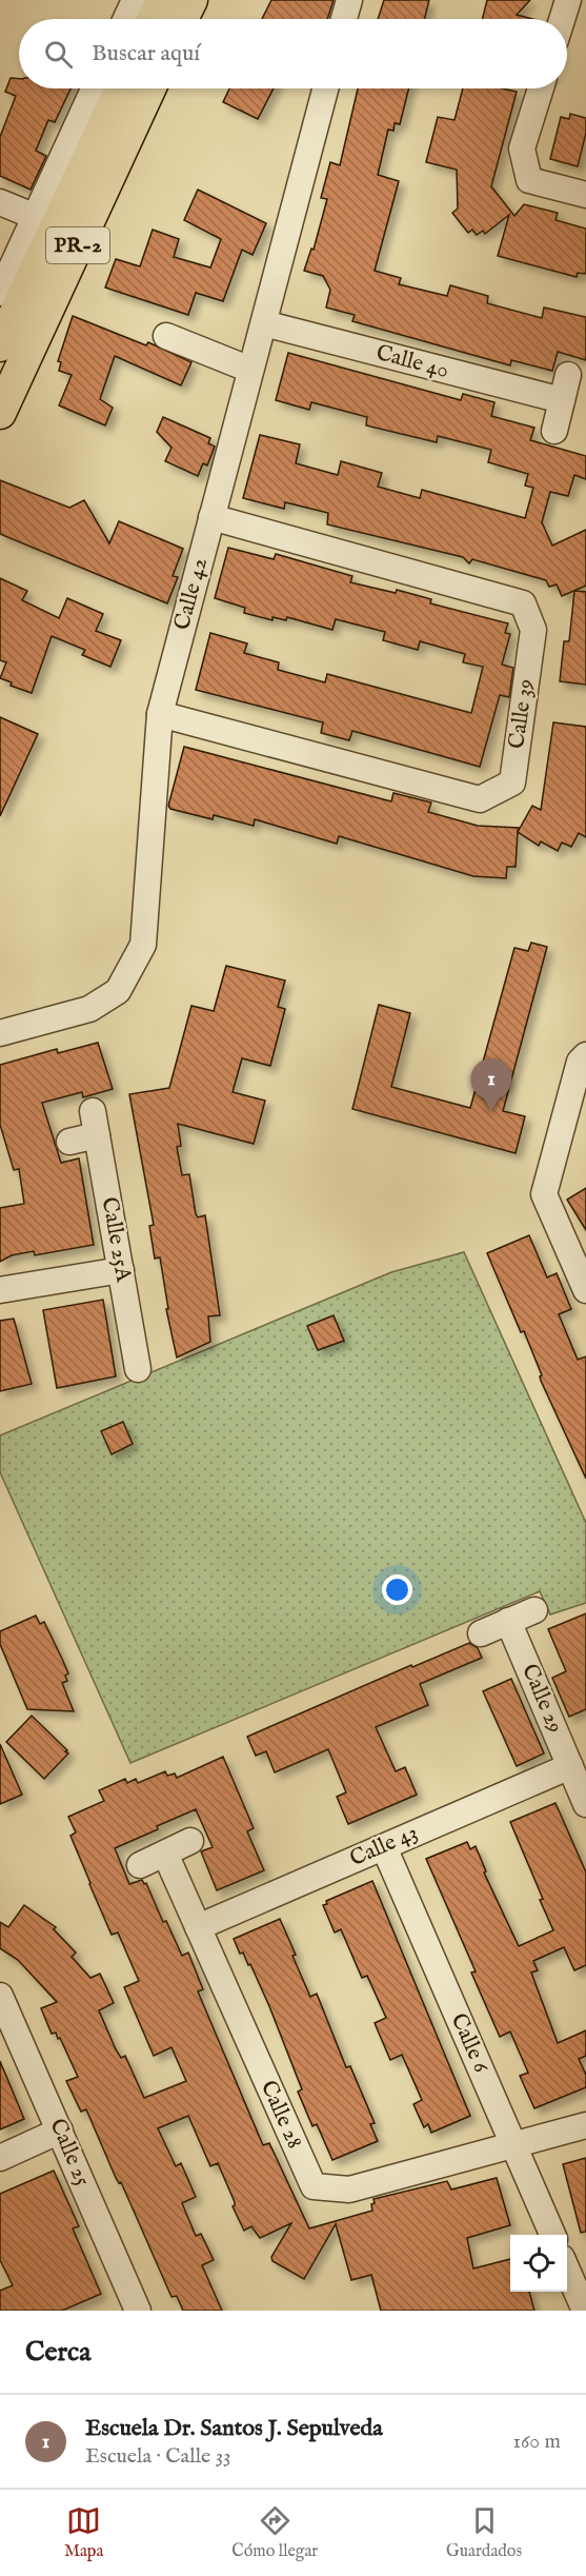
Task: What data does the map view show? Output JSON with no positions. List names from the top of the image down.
{
  "streets": {
    "main road": ["PR-2"],
    "street": [
      "Calle 40",
      "Calle 42",
      "Calle 39",
      "Calle 25A",
      "Calle 29",
      "Calle 43",
      "Calle 6",
      "Calle 28",
      "Calle 25"
    ]
  },
  "crossings": [
    ["Calle 40", "Calle 42"],
    ["Calle 42", "Calle 39"],
    ["Calle 29", "Calle 43"],
    ["Calle 43", "Calle 6"],
    ["Calle 43", "Calle 28"],
    ["Calle 6", "Calle 28"]
  ],
  "page": {
    "search": "Buscar aquí",
    "pins": "1",
    "heading": "Cerca",
    "list": [
      {
        "mark": "1",
        "name": "Escuela Dr. Santos J. Sepulveda",
        "note": "Escuela · Calle 33",
        "value": "160 m"
      }
    ],
    "nav": ["Mapa", "Cómo llegar", "Guardados"]
  }
}
